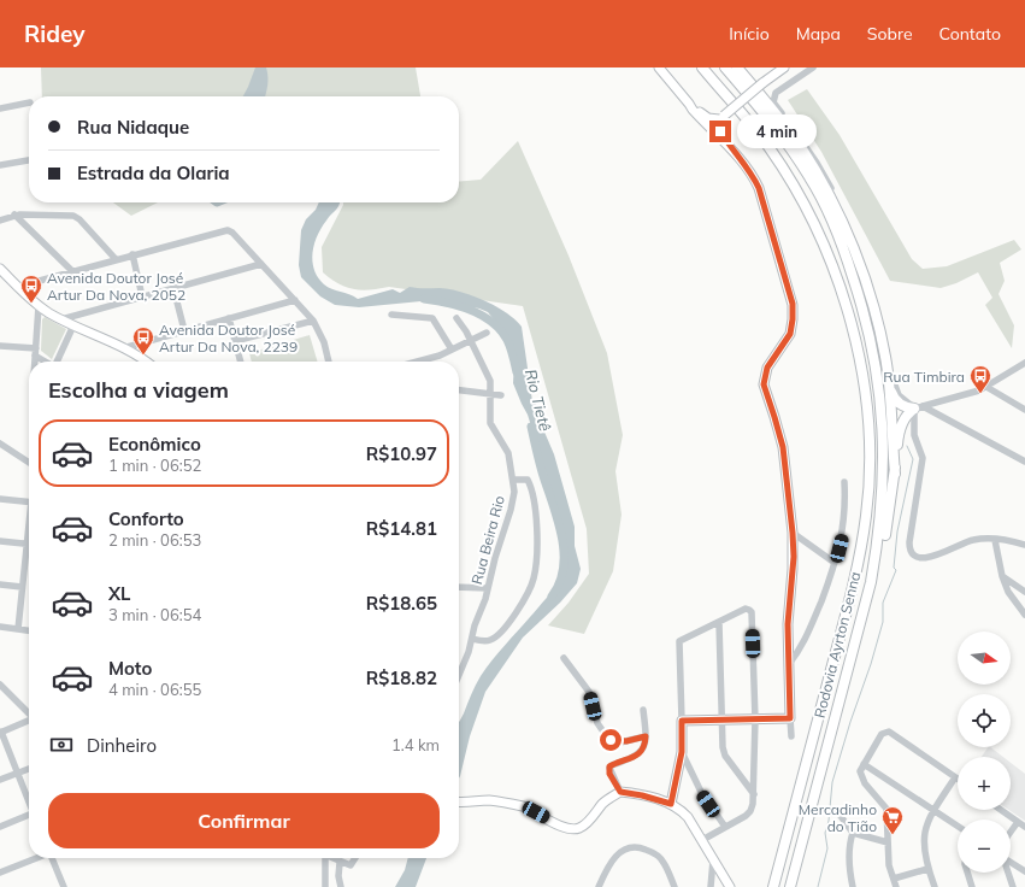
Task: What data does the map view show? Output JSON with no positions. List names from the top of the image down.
{
  "streets": {
    "highway": ["Rodovia Ayrton Senna"],
    "street": ["Rua Beira Rio"]
  },
  "water": ["Rio Tietê"],
  "places": {
    "bus stop": ["Avenida Doutor José Artur Da Nova, 2052", "Avenida Doutor José Artur Da Nova, 2239", "Rua Timbira"],
    "supermarket": ["Mercadinho do Tião"]
  },
  "north": "right",
  "page": {
    "header": "Ridey",
    "nav": [
      "Início",
      "Mapa",
      "Sobre",
      "Contato"
    ],
    "banner": ["Rua Nidaque", "Estrada da Olaria"],
    "bubble": "4 min",
    "heading": "Escolha a viagem",
    "list": [
      {
        "name": "Econômico",
        "note": "1 min · 06:52",
        "value": "R$10.97"
      },
      {
        "name": "Conforto",
        "note": "2 min · 06:53",
        "value": "R$14.81"
      },
      {
        "name": "XL",
        "note": "3 min · 06:54",
        "value": "R$18.65"
      },
      {
        "name": "Moto",
        "note": "4 min · 06:55",
        "value": "R$18.82"
      }
    ],
    "map_buttons": ["+", "−"],
    "pay": ["Dinheiro", "1.4 km"],
    "buttons": "Confirmar"
  }
}
